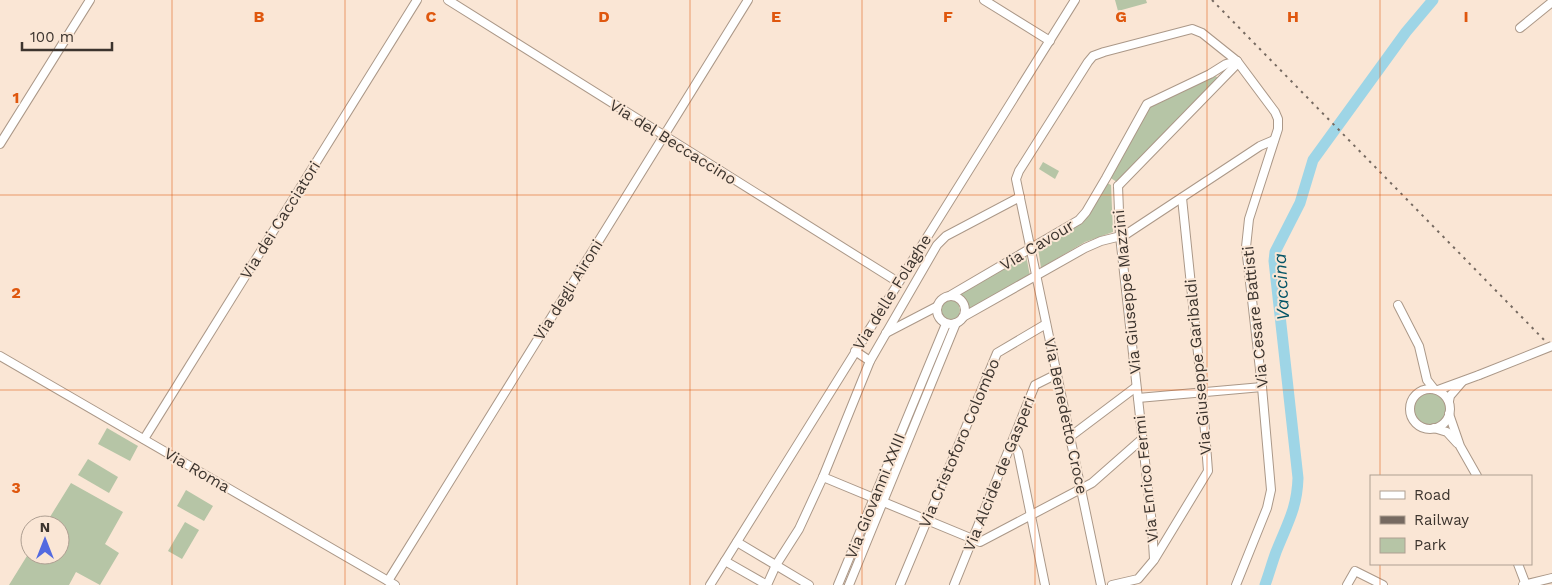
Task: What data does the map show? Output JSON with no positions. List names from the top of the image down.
{
  "streets": {
    "street": [
      "Via del Beccaccino",
      "Via dei Cacciatori",
      "Via Cavour",
      "Via degli Aironi",
      "Via delle Folaghe",
      "Via Giuseppe Mazzini",
      "Via Cesare Battisti",
      "Via Giuseppe Garibaldi",
      "Via Benedetto Croce",
      "Via Cristoforo Colombo",
      "Via Roma",
      "Via Alcide de Gasperi",
      "Via Enrico Fermi",
      "Via Giovanni XXIII"
    ]
  },
  "crossings": [
    ["Via del Beccaccino", "Via degli Aironi"],
    ["Via del Beccaccino", "Via delle Folaghe"],
    ["Via dei Cacciatori", "Via Roma"],
    ["Via Cavour", "Via Cesare Battisti"],
    ["Via Cavour", "Via Benedetto Croce"],
    ["Via Cavour", "Via Giovanni XXIII"],
    ["Via degli Aironi", "Via Roma"],
    ["Via Giuseppe Mazzini", "Via Enrico Fermi"],
    ["Via Cesare Battisti", "Via Benedetto Croce"],
    ["Via Giuseppe Garibaldi", "Via Enrico Fermi"],
    ["Via Benedetto Croce", "Via Cristoforo Colombo"],
    ["Via Benedetto Croce", "Via Alcide de Gasperi"]
  ],
  "water": ["Vaccina"],
  "legend": ["Road", "Railway", "Park"],
  "scale_bar": "100 m",
  "north": "top",
  "grid": {
    "columns": [
      "B",
      "C",
      "D",
      "E",
      "F",
      "G",
      "H",
      "I"
    ],
    "rows": ["1", "2", "3"]
  }
}
